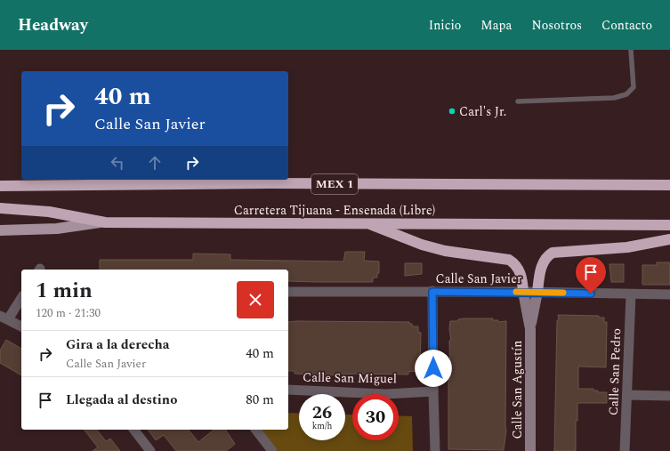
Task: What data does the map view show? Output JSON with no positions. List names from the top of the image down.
{
  "streets": {
    "highway": ["MEX 1", "Carretera Tijuana - Ensenada (Libre)"],
    "street": [
      "Calle San Javier",
      "Calle San Pedro",
      "Calle San Miguel",
      "Calle San Agustín"
    ]
  },
  "crossings": [
    ["Calle San Javier", "Calle San Pedro"],
    ["Calle San Javier", "Calle San Agustín"]
  ],
  "places": ["Carl's Jr."],
  "page": {
    "header": "Headway",
    "nav": [
      "Inicio",
      "Mapa",
      "Nosotros",
      "Contacto"
    ],
    "turn": ["40 m", "Calle San Javier"],
    "heading": ["1 min", "120 m · 21:30"],
    "list": [
      {
        "name": "Gira a la derecha",
        "note": "Calle San Javier",
        "value": "40 m"
      },
      {
        "name": "Llegada al destino",
        "value": "80 m"
      }
    ],
    "speed": "26 km/h",
    "limit": "30"
  }
}
